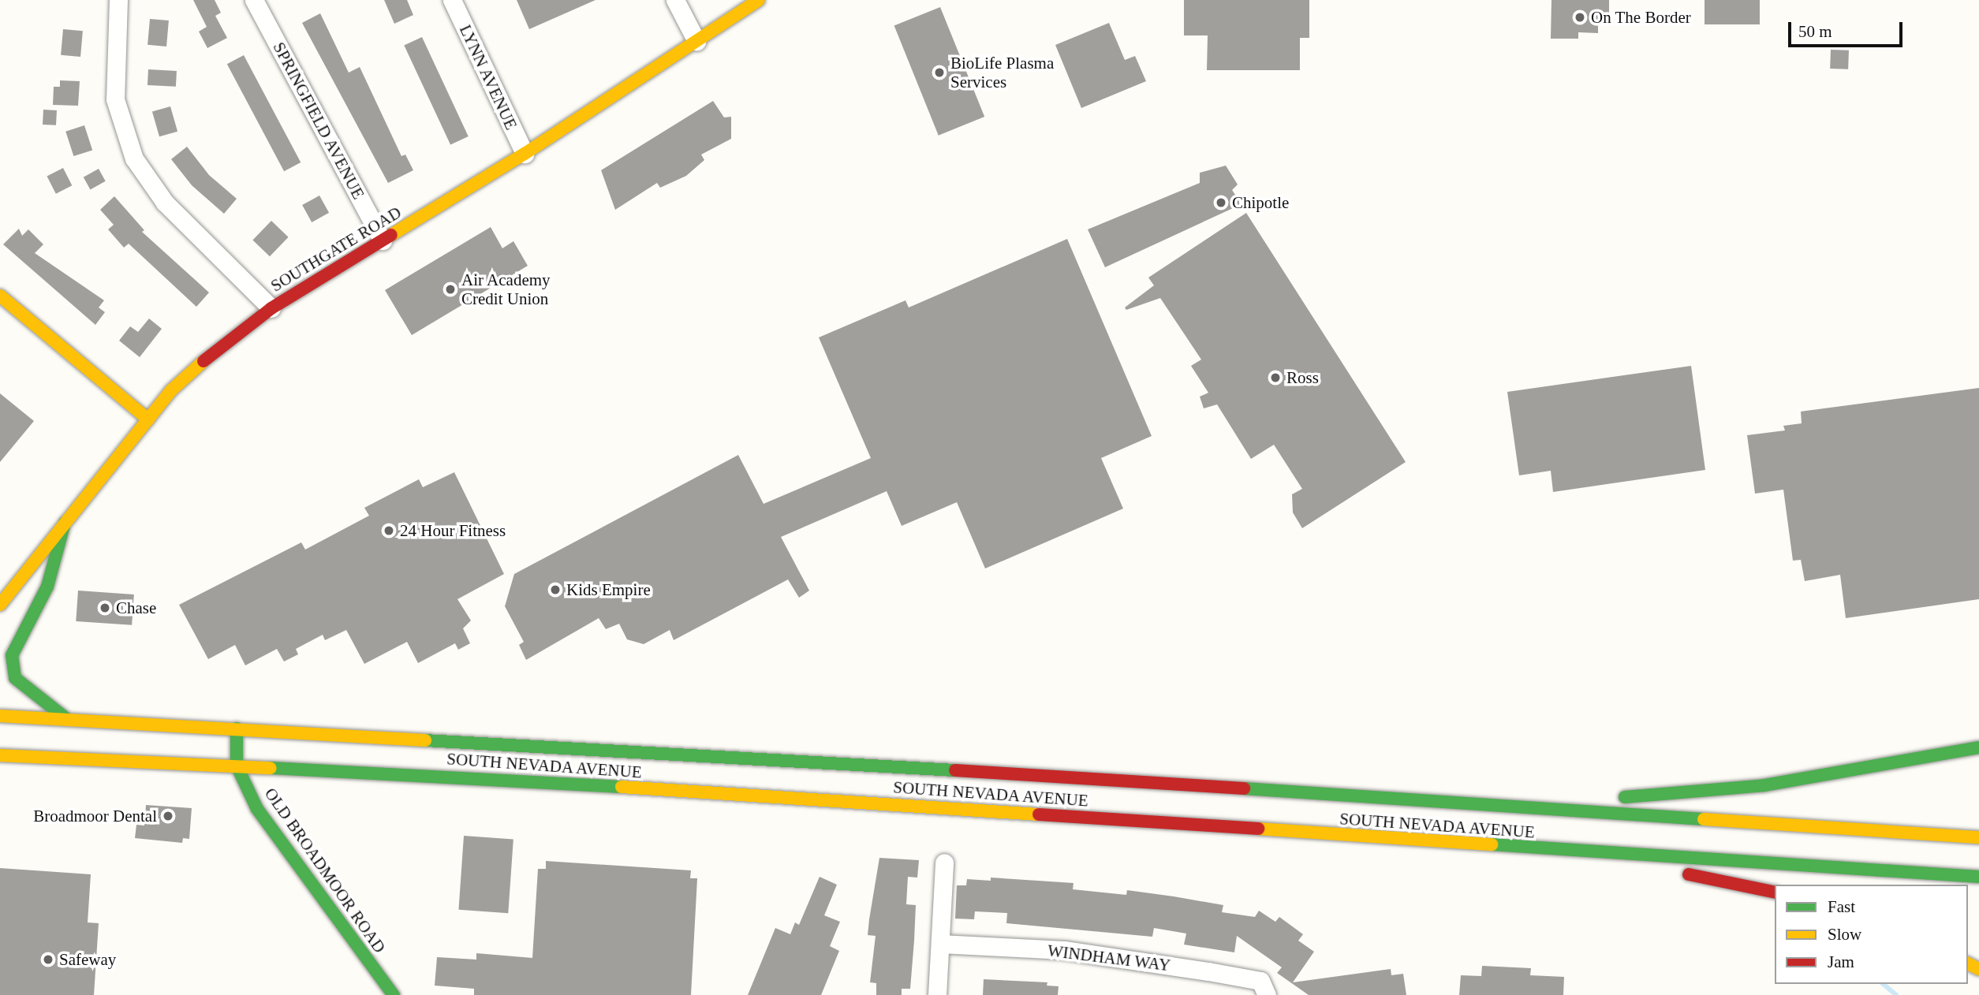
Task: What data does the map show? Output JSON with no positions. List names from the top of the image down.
{
  "streets": {
    "main road": ["SOUTHGATE ROAD", "SOUTH NEVADA AVENUE", "OLD BROADMOOR ROAD"],
    "street": ["LYNN AVENUE", "SPRINGFIELD AVENUE", "WINDHAM WAY"]
  },
  "crossings": [
    ["LYNN AVENUE", "SOUTHGATE ROAD"],
    ["SPRINGFIELD AVENUE", "SOUTHGATE ROAD"],
    ["SOUTH NEVADA AVENUE", "OLD BROADMOOR ROAD"]
  ],
  "places": [
    "On The Border",
    "BioLife Plasma Services",
    "Chipotle",
    "Air Academy Credit Union",
    "Ross",
    "24 Hour Fitness",
    "Kids Empire",
    "Chase",
    "Broadmoor Dental",
    "Safeway"
  ],
  "legend": ["Fast", "Slow", "Jam"],
  "scale_bar": "50 m"
}
